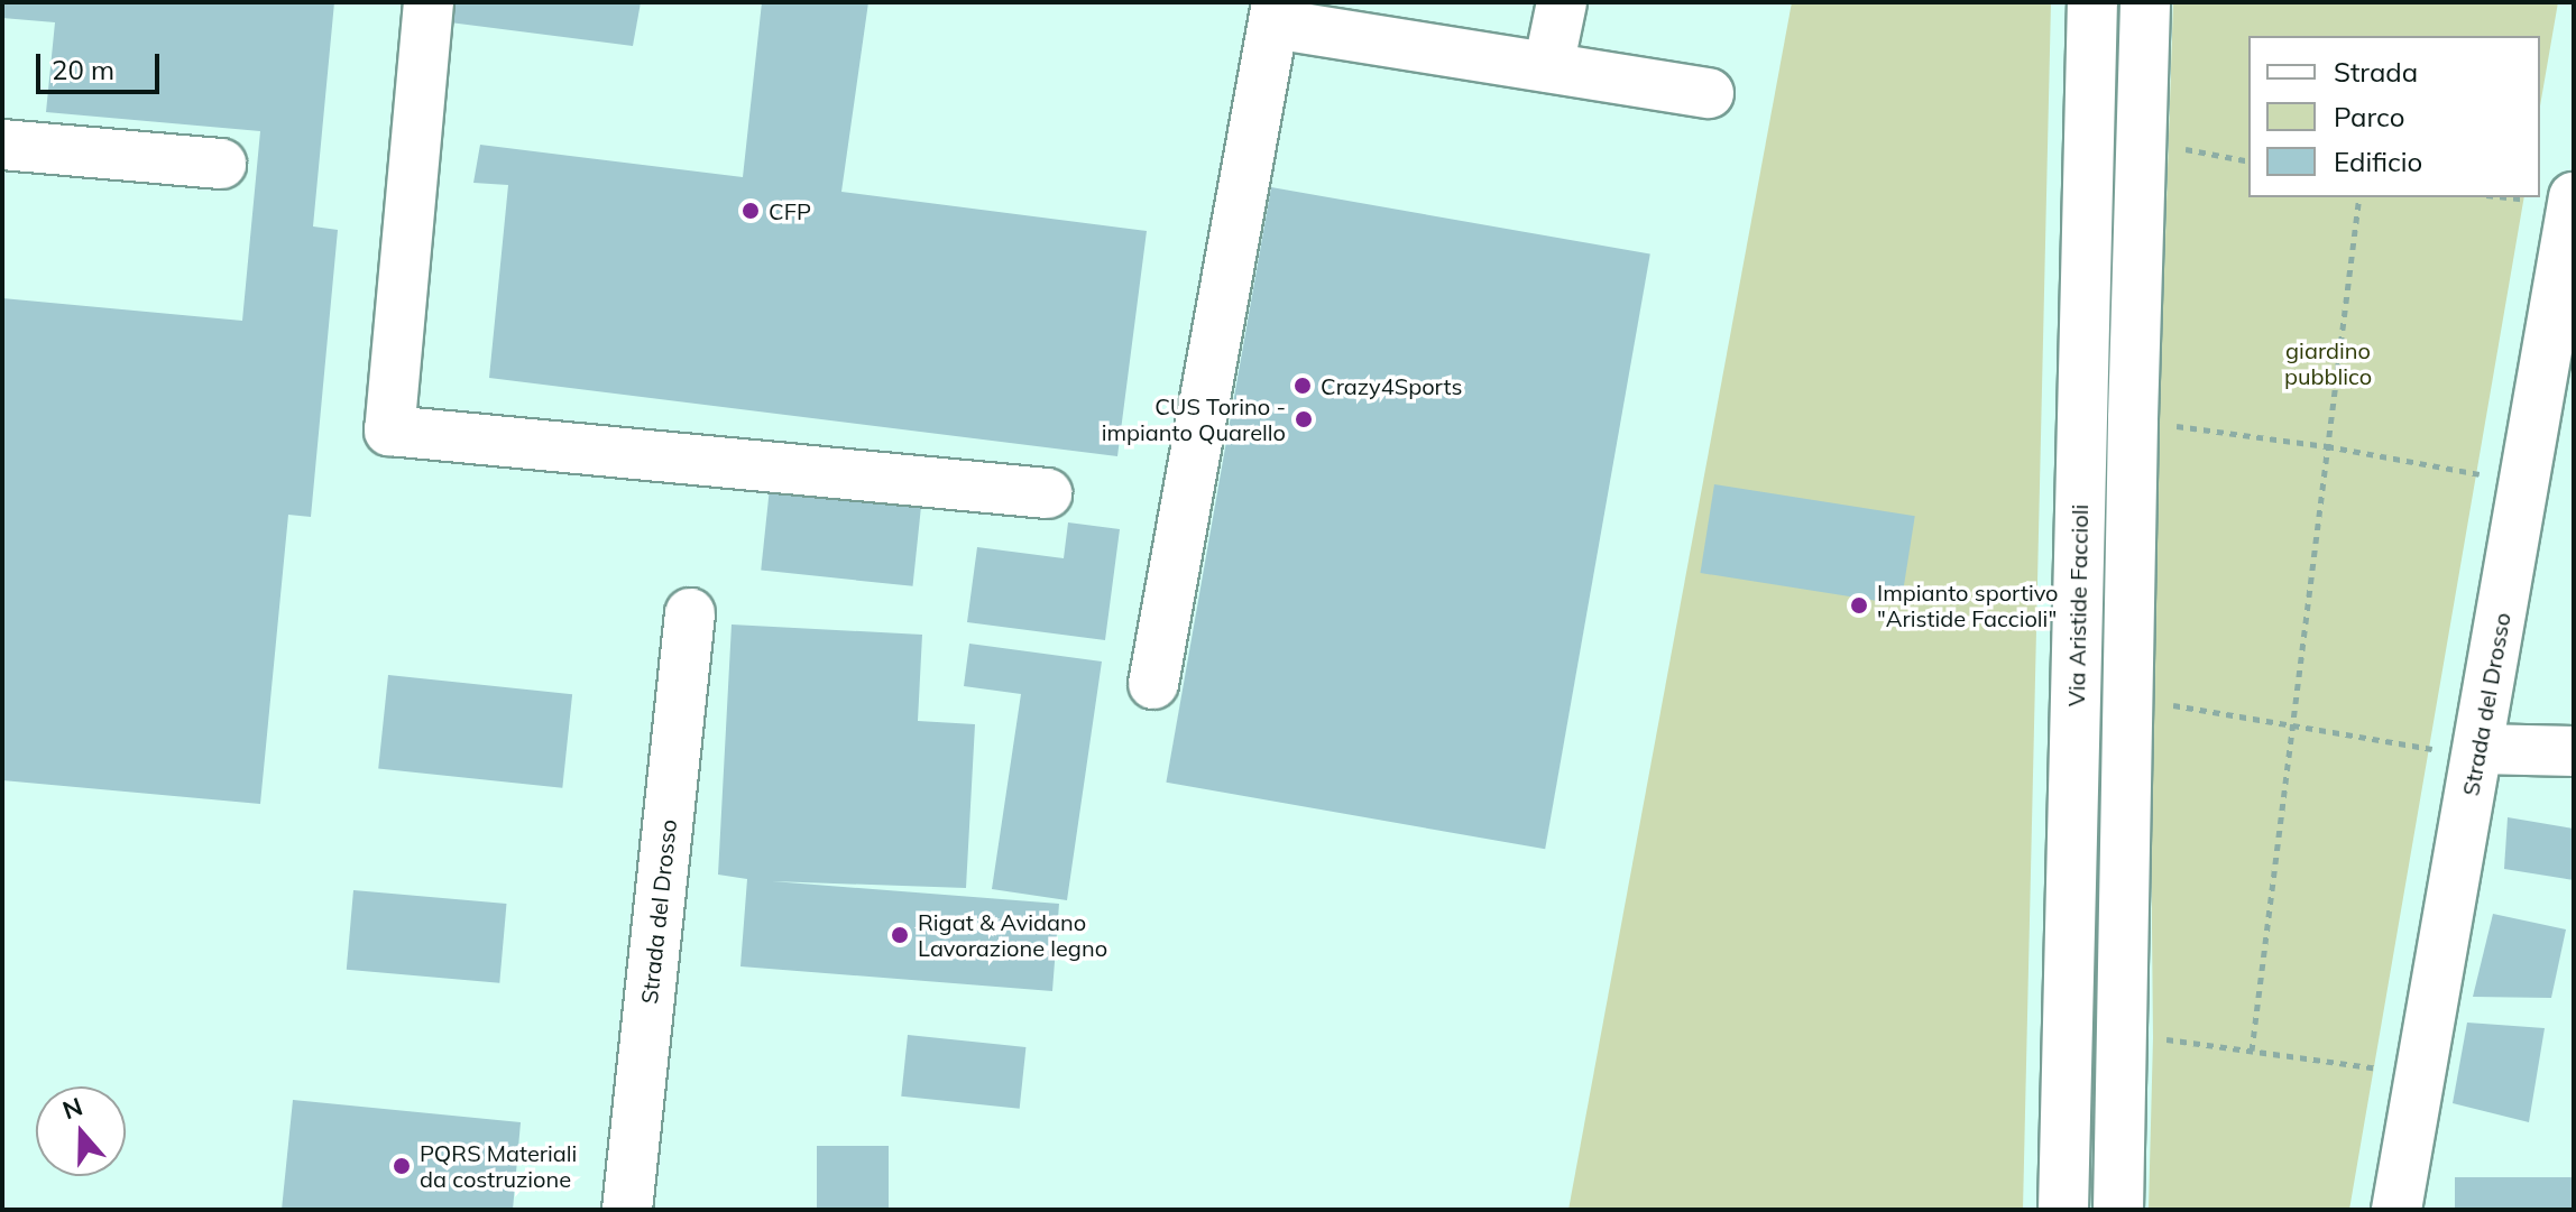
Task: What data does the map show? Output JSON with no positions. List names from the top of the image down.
{
  "streets": {
    "street": ["Via Aristide Faccioli", "Strada del Drosso"]
  },
  "parks": ["giardino pubblico"],
  "places": [
    "CFP",
    "Crazy4Sports",
    "CUS Torino - impianto Quarello",
    "Impianto sportivo \"Aristide Faccioli\"",
    "Rigat & Avidano Lavorazione legno",
    "PQRS Materiali da costruzione"
  ],
  "legend": ["Strada", "Parco", "Edificio"],
  "scale_bar": "20 m",
  "north": "top"
}
